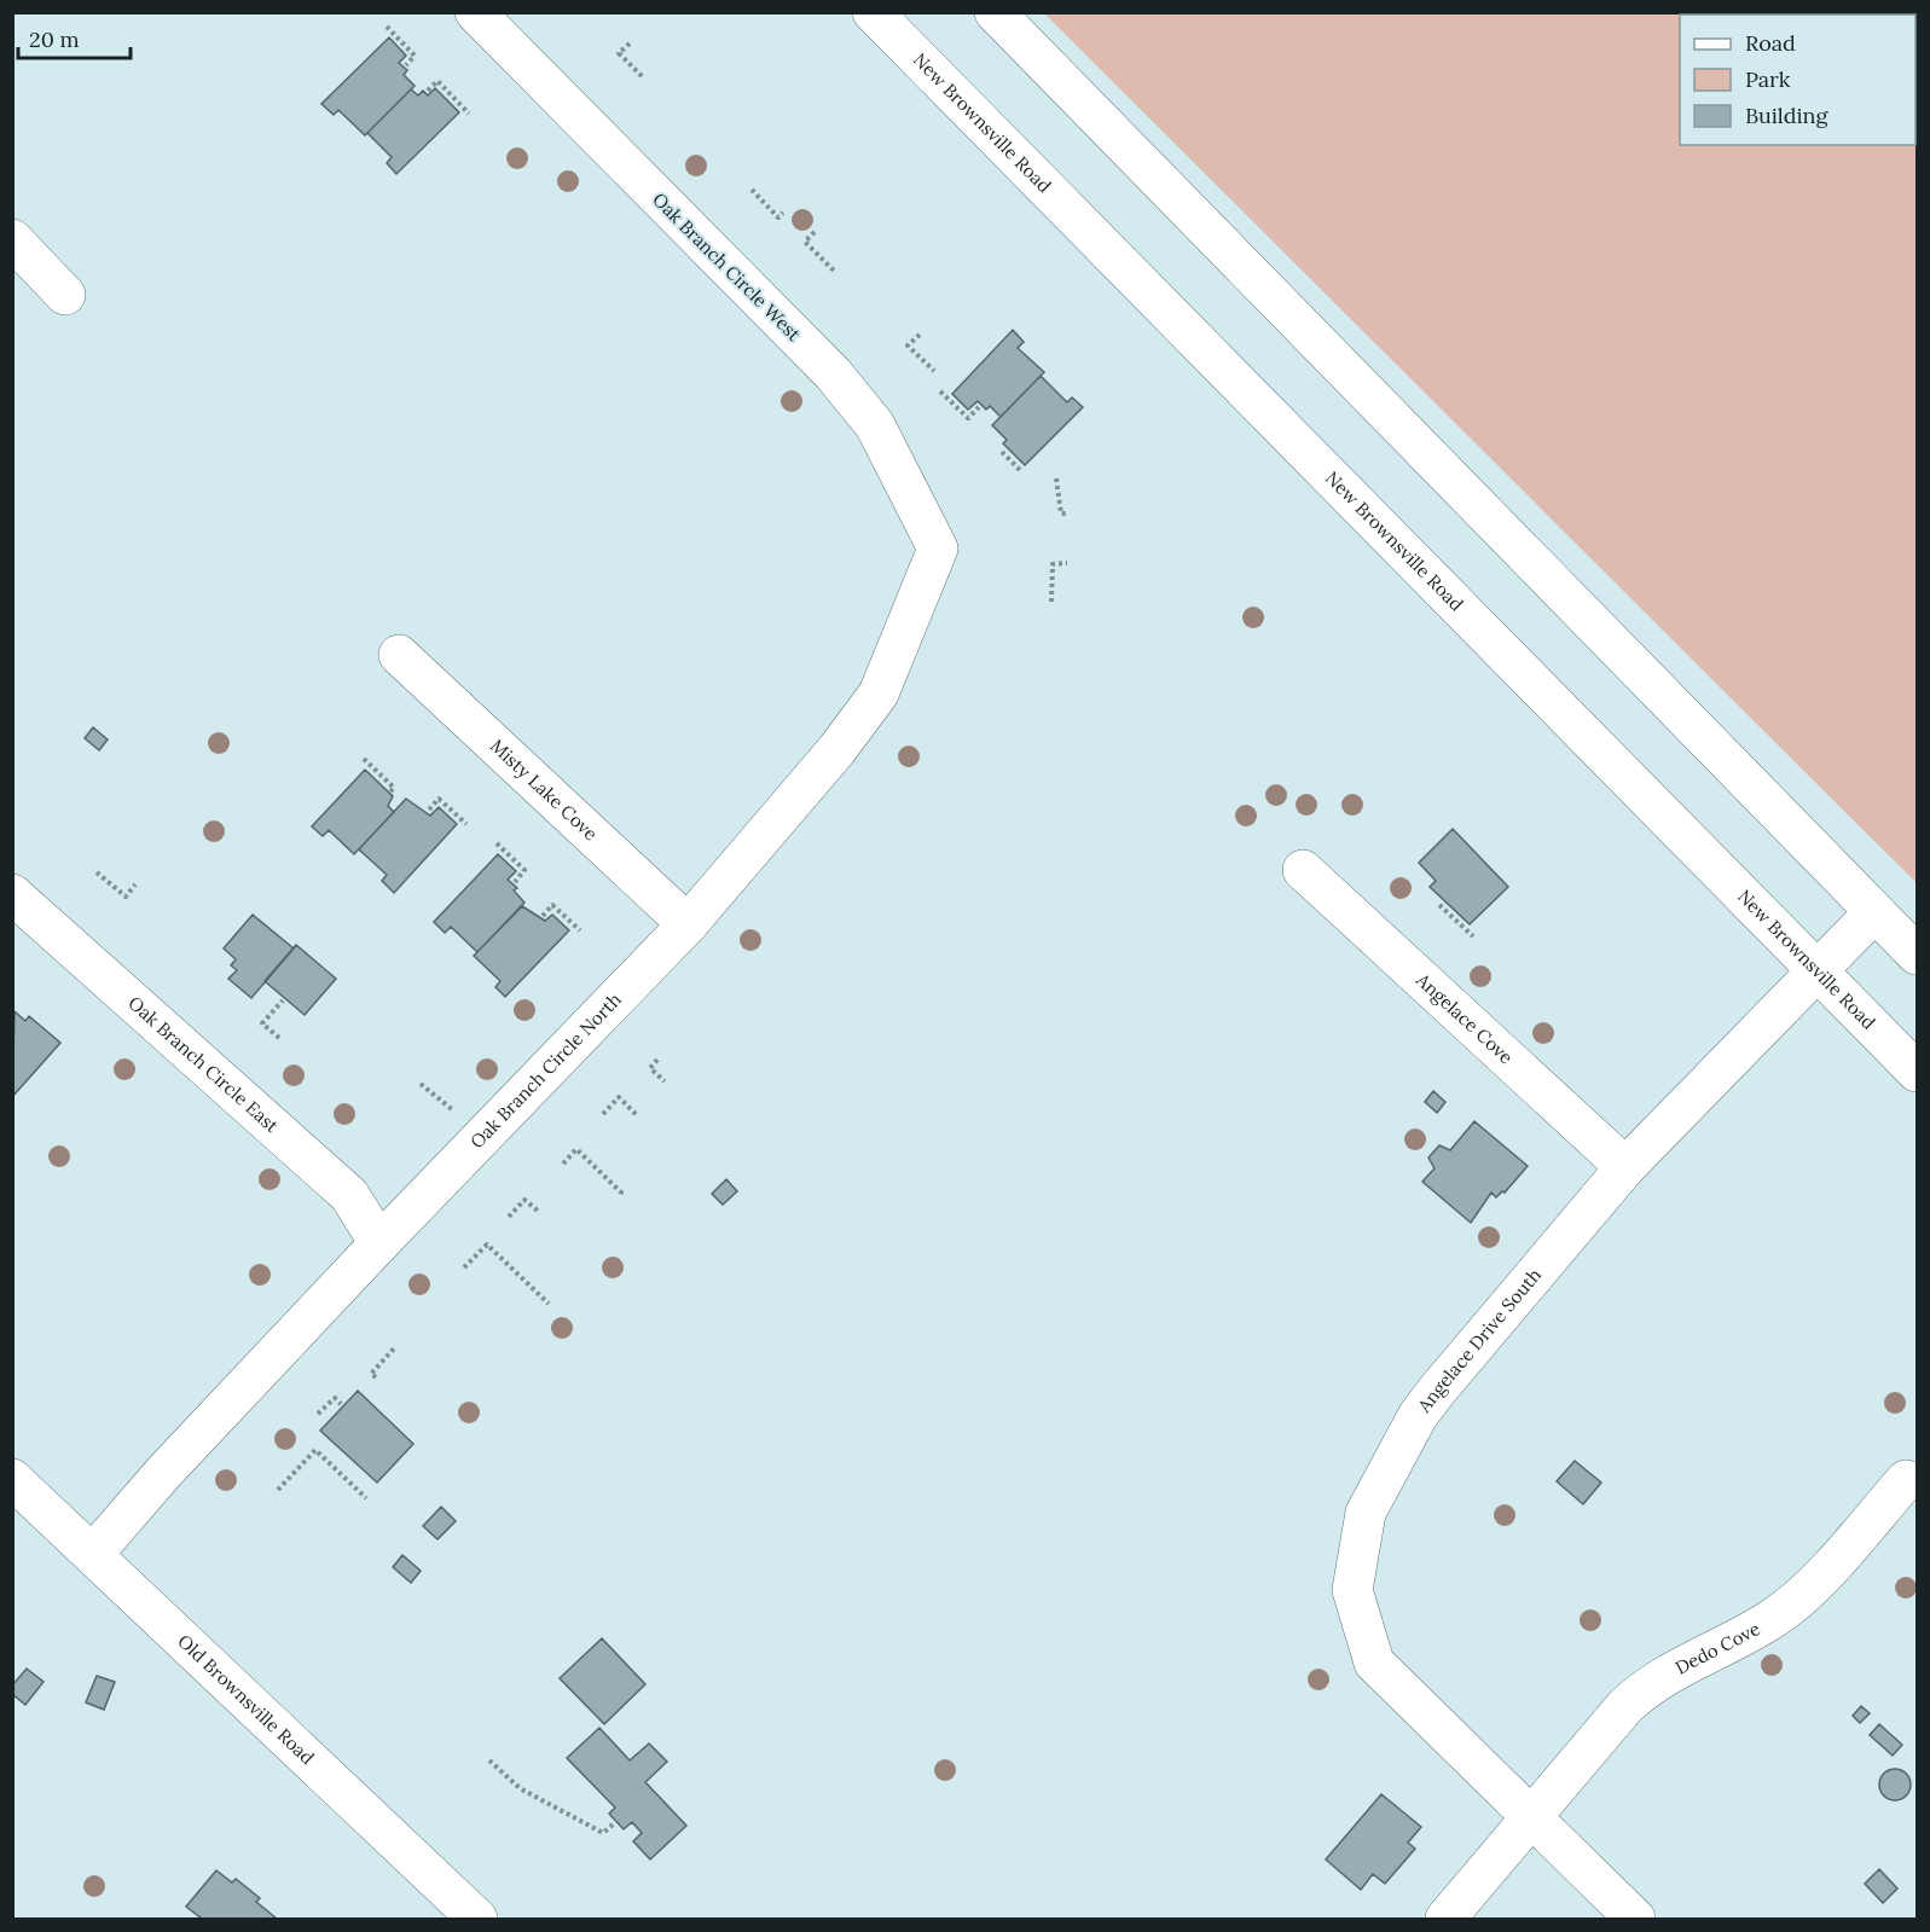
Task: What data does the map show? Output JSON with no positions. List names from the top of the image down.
{
  "streets": {
    "street": [
      "New Brownsville Road",
      "Oak Branch Circle West",
      "Misty Lake Cove",
      "Angelace Cove",
      "Oak Branch Circle East",
      "Oak Branch Circle North",
      "Angelace Drive South",
      "Dedo Cove",
      "Old Brownsville Road"
    ]
  },
  "crossings": [
    ["New Brownsville Road", "Angelace Drive South"],
    ["Oak Branch Circle West", "Oak Branch Circle North"],
    ["Misty Lake Cove", "Oak Branch Circle North"],
    ["Angelace Cove", "Angelace Drive South"],
    ["Oak Branch Circle East", "Oak Branch Circle North"],
    ["Oak Branch Circle North", "Old Brownsville Road"],
    ["Angelace Drive South", "Dedo Cove"]
  ],
  "legend": ["Road", "Park", "Building"],
  "scale_bar": "20 m"
}
